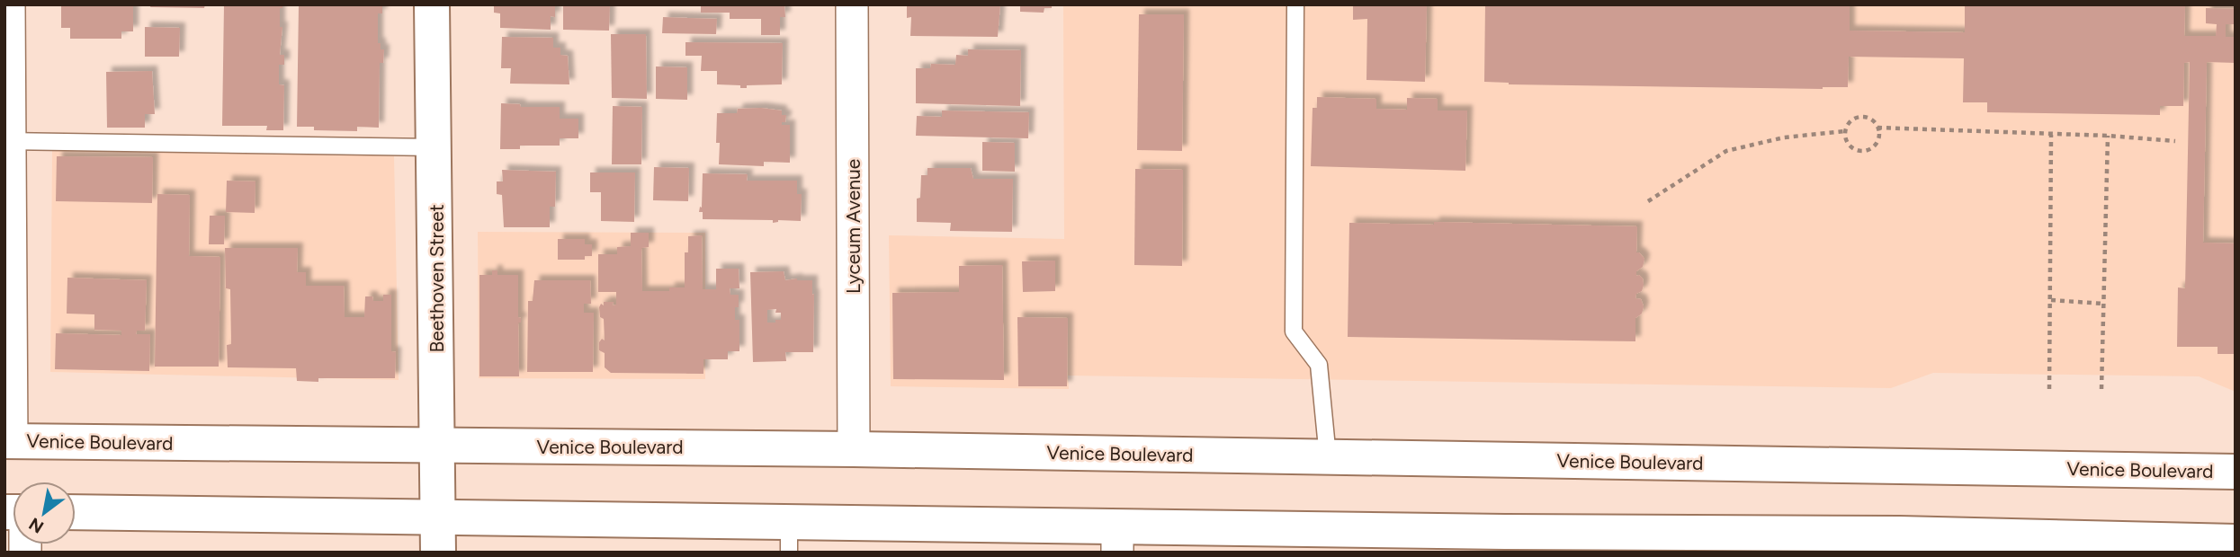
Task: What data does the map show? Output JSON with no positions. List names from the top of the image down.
{
  "streets": {
    "main road": ["Beethoven Street", "Venice Boulevard"],
    "street": ["Lyceum Avenue"]
  },
  "crossings": [
    ["Lyceum Avenue", "Venice Boulevard"],
    ["Beethoven Street", "Venice Boulevard"]
  ],
  "north": "bottom left"
}
